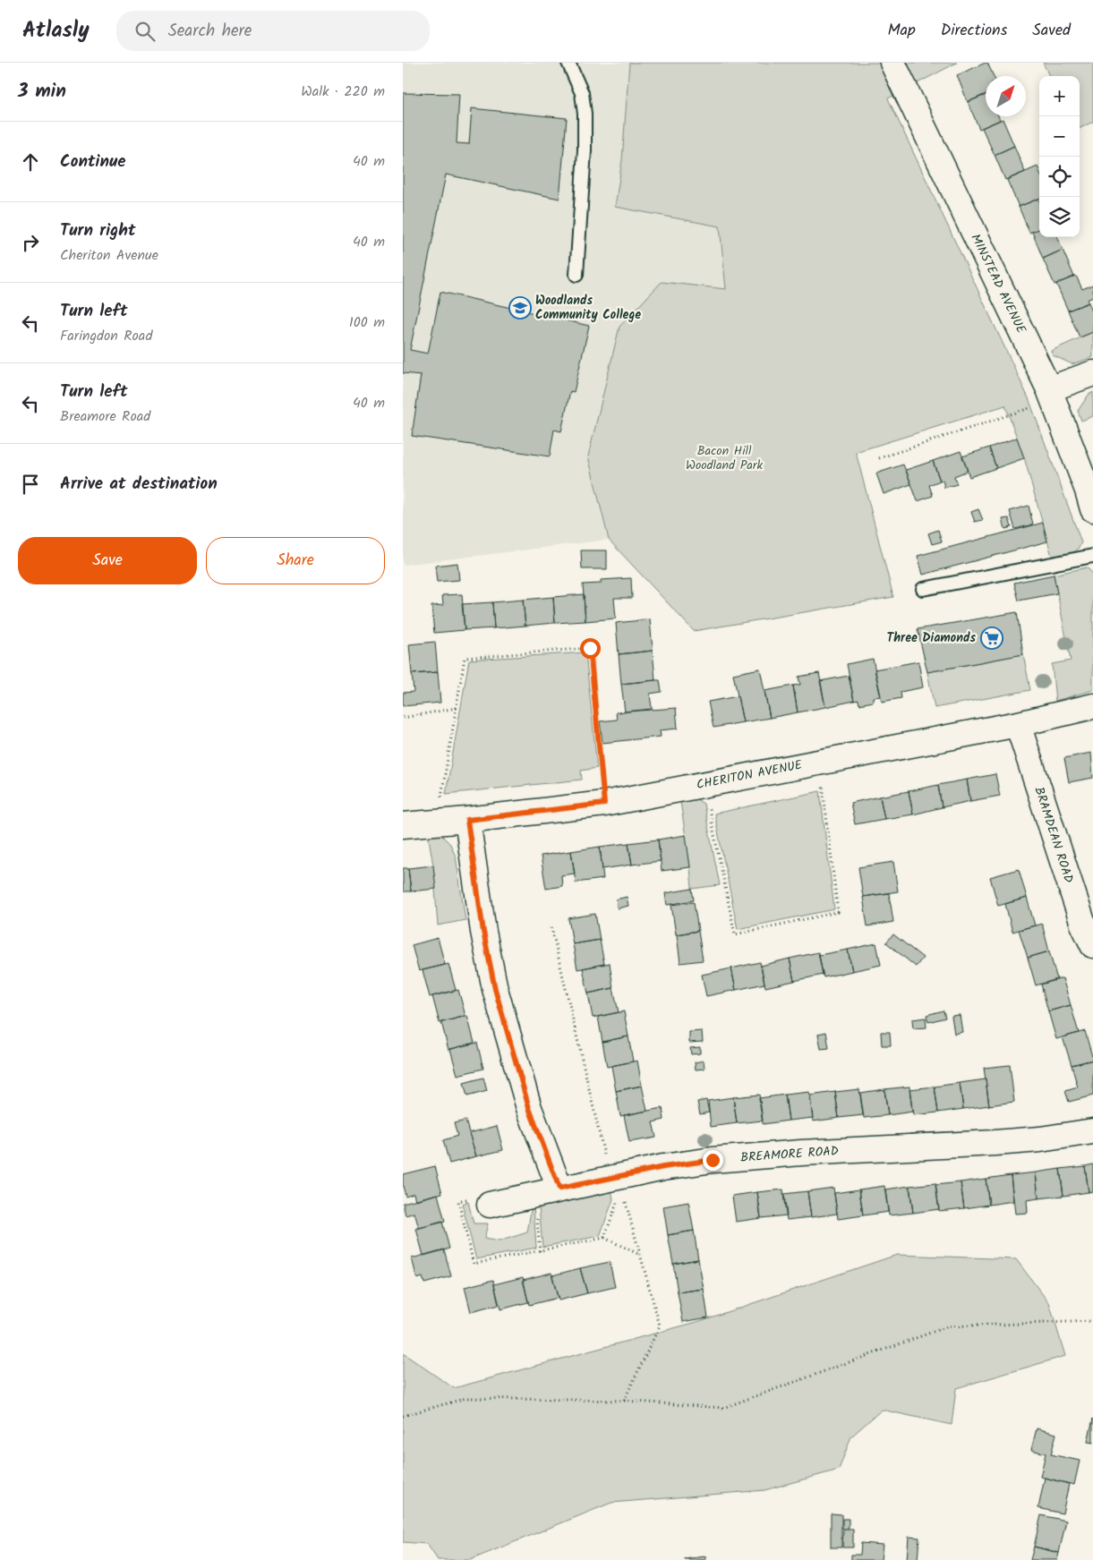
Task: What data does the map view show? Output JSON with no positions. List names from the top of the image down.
{
  "streets": {
    "street": [
      "MINSTEAD AVENUE",
      "CHERITON AVENUE",
      "BRAMDEAN ROAD",
      "BREAMORE ROAD"
    ]
  },
  "crossings": [
    ["CHERITON AVENUE", "BRAMDEAN ROAD"]
  ],
  "parks": ["Bacon Hill Woodland Park"],
  "places": {
    "school or university": ["Woodlands Community College"],
    "supermarket": ["Three Diamonds"]
  },
  "north": "top right",
  "page": {
    "header": "Atlasly",
    "search": "Search here",
    "nav": ["Map", "Directions", "Saved"],
    "heading": ["3 min", "Walk · 220 m"],
    "map_buttons": ["+", "−"],
    "list": [
      ["Continue", "40 m"],
      ["Turn right", "Cheriton Avenue", "40 m"],
      ["Turn left", "Faringdon Road", "100 m"],
      ["Turn left", "Breamore Road", "40 m"],
      "Arrive at destination"
    ],
    "buttons": ["Save", "Share"]
  }
}
